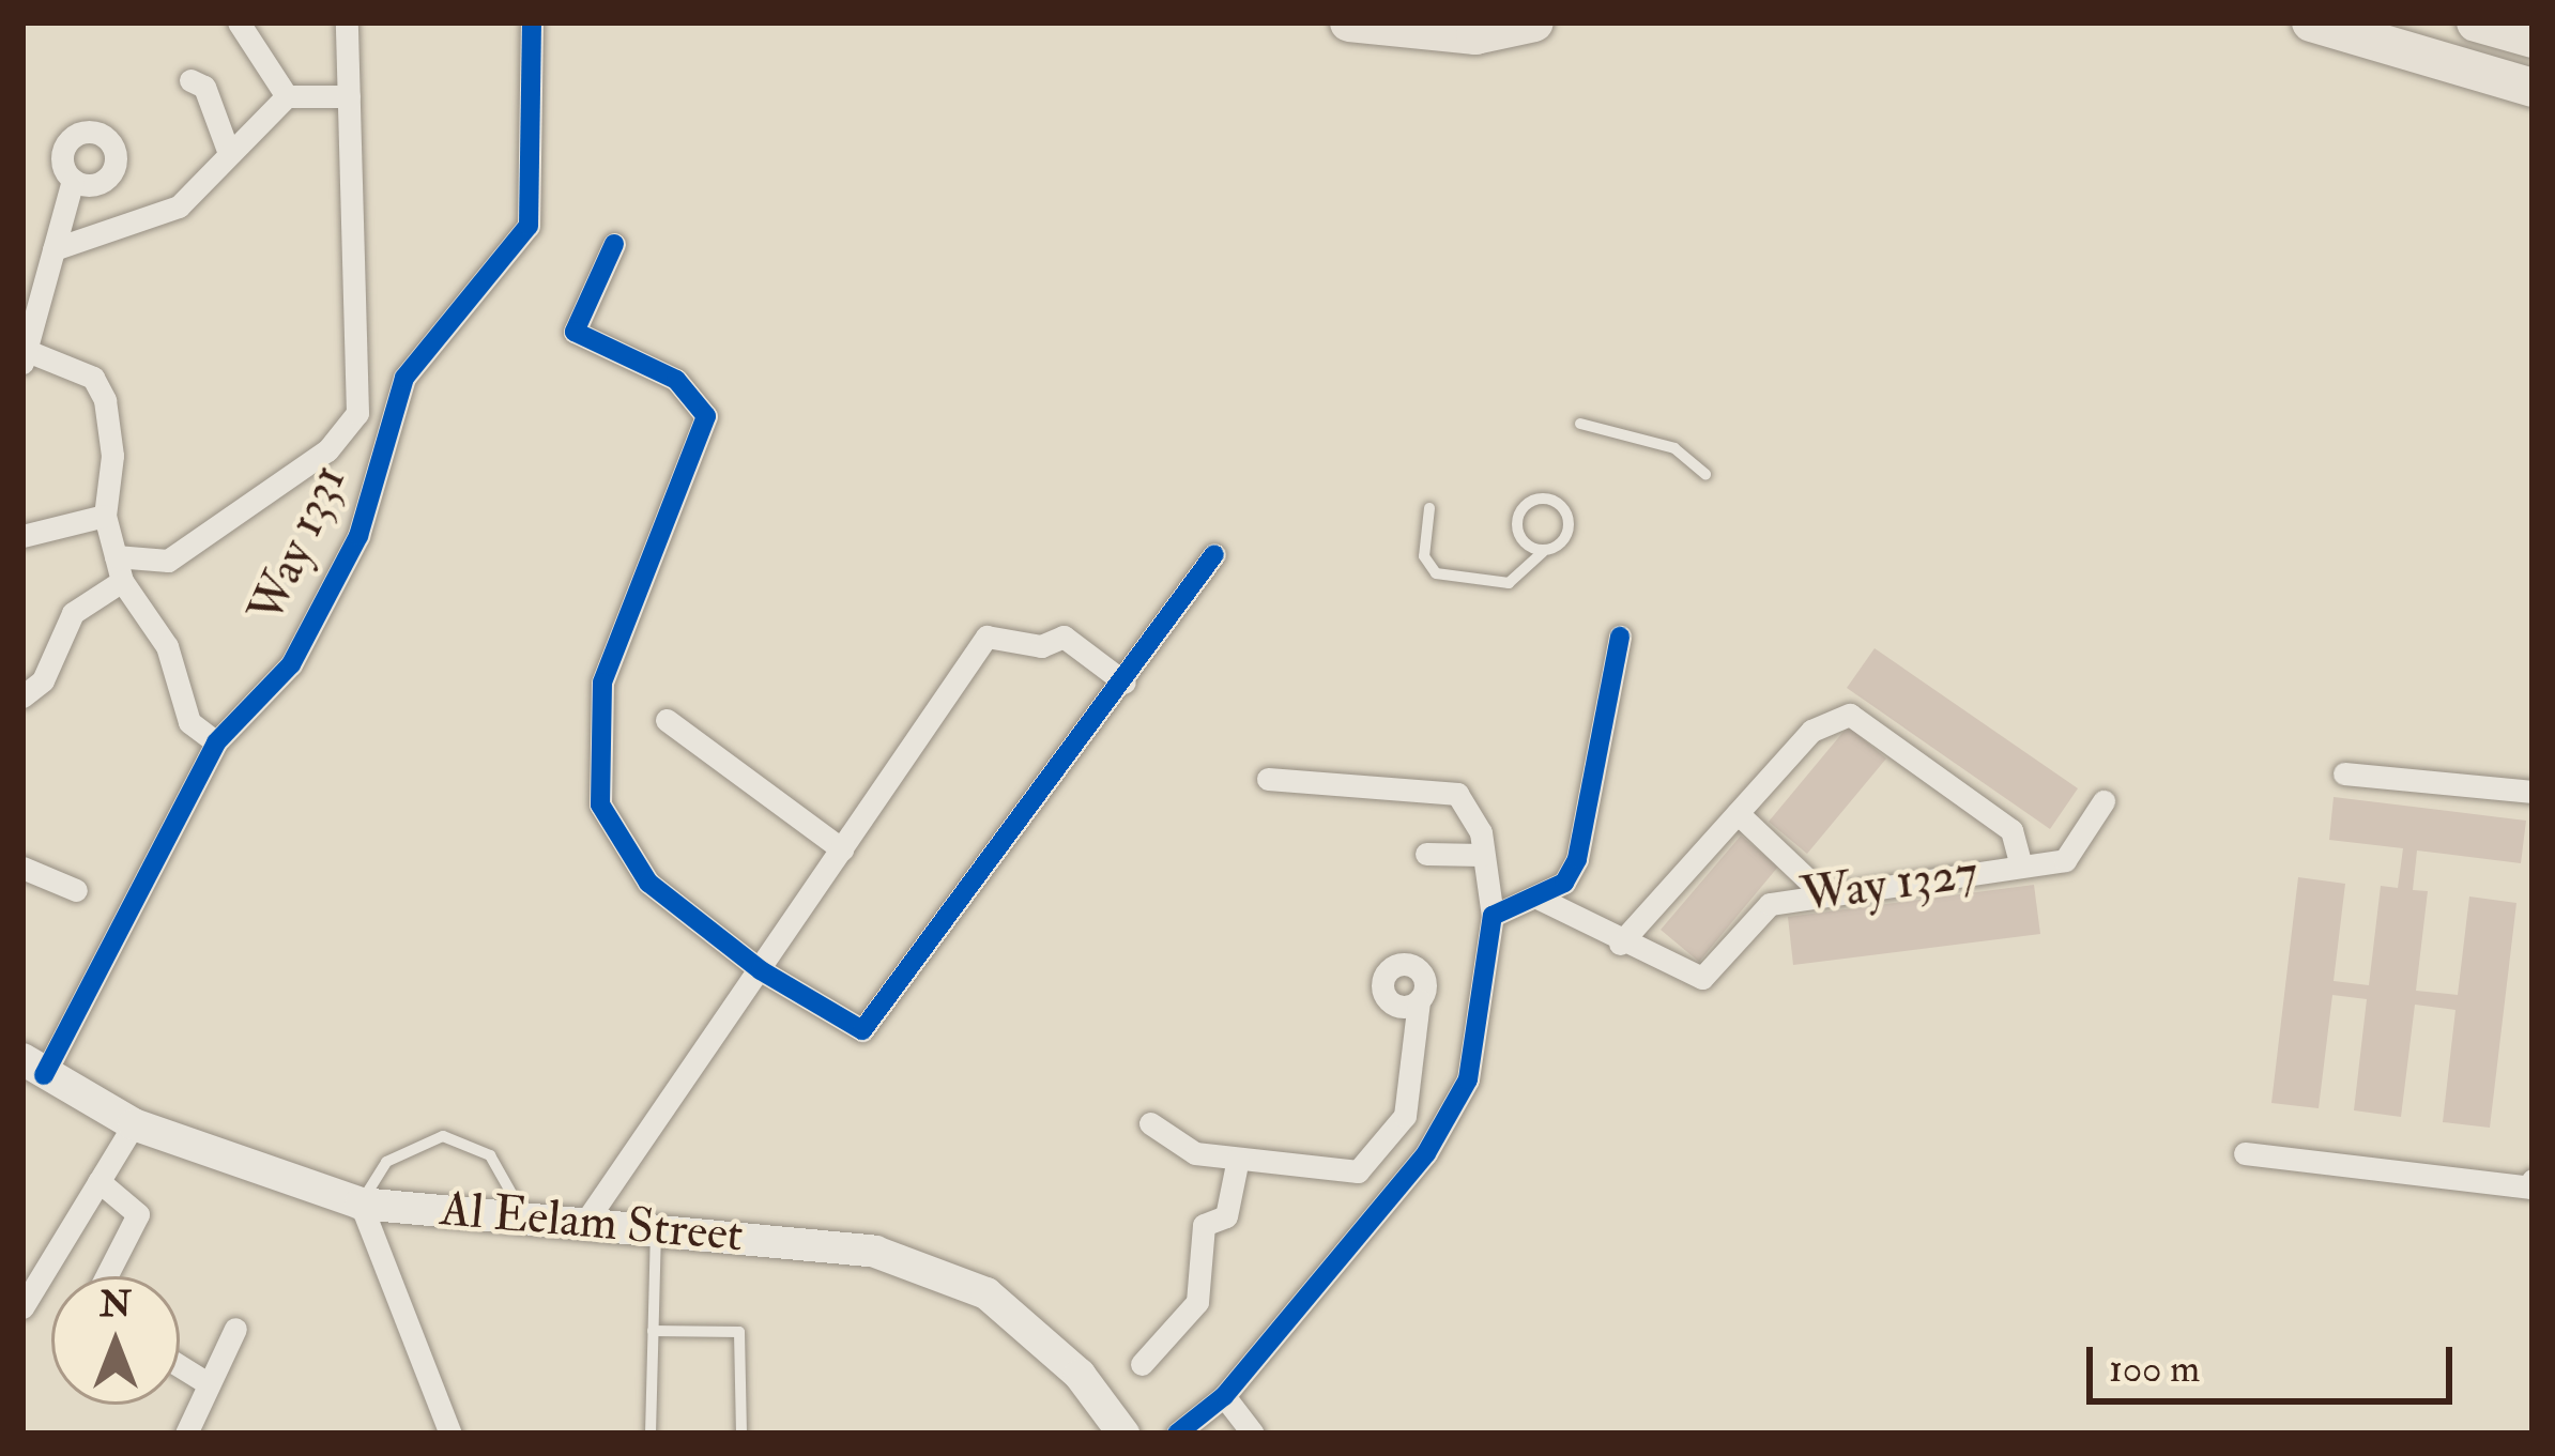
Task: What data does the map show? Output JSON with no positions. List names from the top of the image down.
{
  "streets": {
    "main road": ["Al Eelam Street"],
    "street": ["Way 1331", "Way 1327"]
  },
  "crossings": [
    ["Way 1331", "Al Eelam Street"]
  ],
  "scale_bar": "100 m",
  "north": "top"
}
